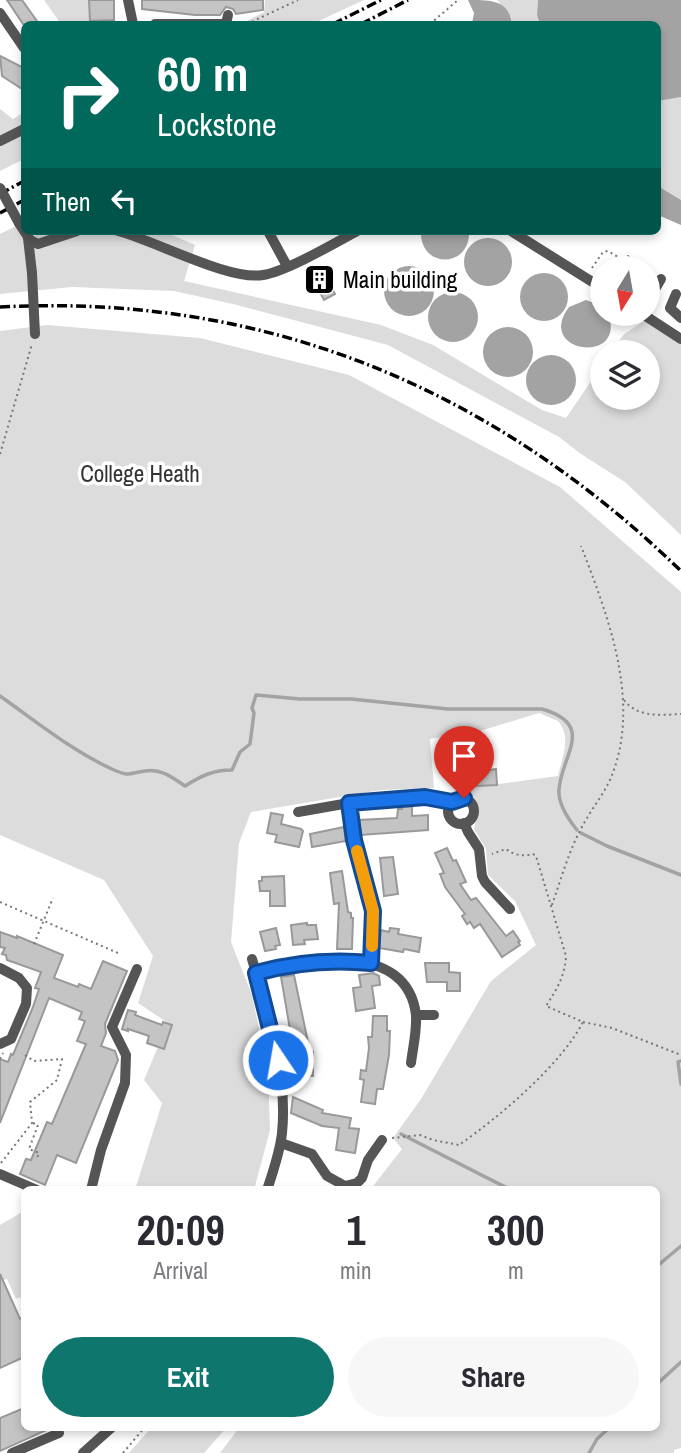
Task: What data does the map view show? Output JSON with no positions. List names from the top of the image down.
{
  "parks": ["College Heath"],
  "places": {
    "building": ["Main building"]
  },
  "north": "bottom",
  "page": {
    "turn": ["60 m", "Lockstone"],
    "then": "Then",
    "eta": [
      "20:09",
      "Arrival",
      "1",
      "min",
      "300",
      "m"
    ],
    "buttons": ["Exit", "Share"]
  }
}
